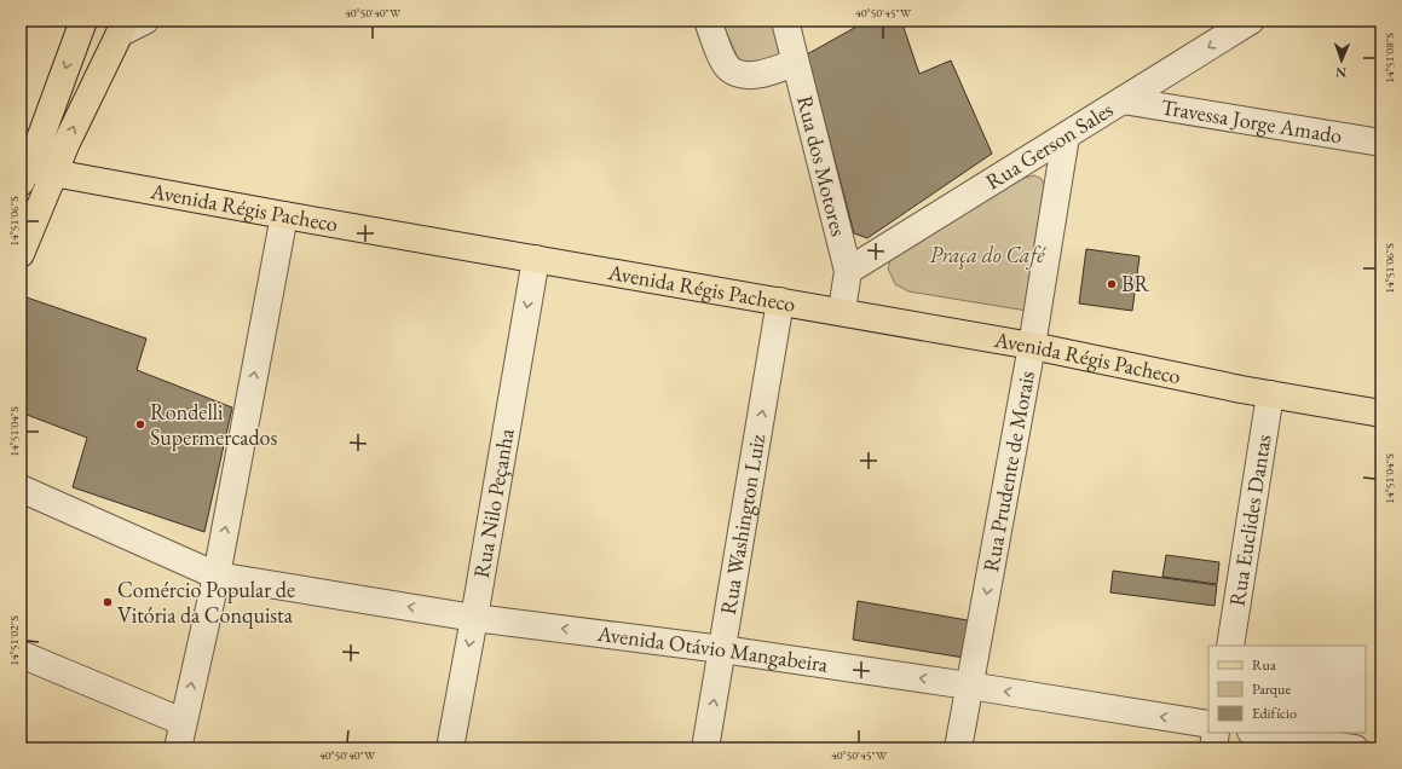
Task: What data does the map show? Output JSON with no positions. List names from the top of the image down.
{
  "streets": {
    "main road": ["Avenida Régis Pacheco"],
    "street": [
      "Travessa Jorge Amado",
      "Rua Gerson Sales",
      "Rua dos Motores",
      "Rua Prudente de Morais",
      "Rua Nilo Peçanha",
      "Rua Euclides Dantas",
      "Rua Washington Luiz",
      "Avenida Otávio Mangabeira"
    ]
  },
  "crossings": [
    ["Travessa Jorge Amado", "Rua Gerson Sales"],
    ["Rua Gerson Sales", "Rua dos Motores"],
    ["Rua Gerson Sales", "Rua Prudente de Morais"],
    ["Rua dos Motores", "Avenida Régis Pacheco"],
    ["Avenida Régis Pacheco", "Rua Prudente de Morais"],
    ["Avenida Régis Pacheco", "Rua Nilo Peçanha"],
    ["Avenida Régis Pacheco", "Rua Euclides Dantas"],
    ["Avenida Régis Pacheco", "Rua Washington Luiz"],
    ["Rua Prudente de Morais", "Avenida Otávio Mangabeira"],
    ["Rua Nilo Peçanha", "Avenida Otávio Mangabeira"],
    ["Rua Washington Luiz", "Avenida Otávio Mangabeira"]
  ],
  "one_way": [
    "Rua Prudente de Morais",
    "Rua Nilo Peçanha",
    "Rua Washington Luiz",
    "Avenida Otávio Mangabeira"
  ],
  "parks": ["Praça do Café"],
  "places": ["BR", "Rondelli Supermercados", "Comércio Popular de Vitória da Conquista"],
  "legend": ["Rua", "Parque", "Edifício"],
  "north": "bottom",
  "coordinates": [
    "40°50'40\"W",
    "40°50'45\"W",
    "14°51'08\"S",
    "14°51'06\"S",
    "14°51'04\"S",
    "14°51'02\"S"
  ]
}
